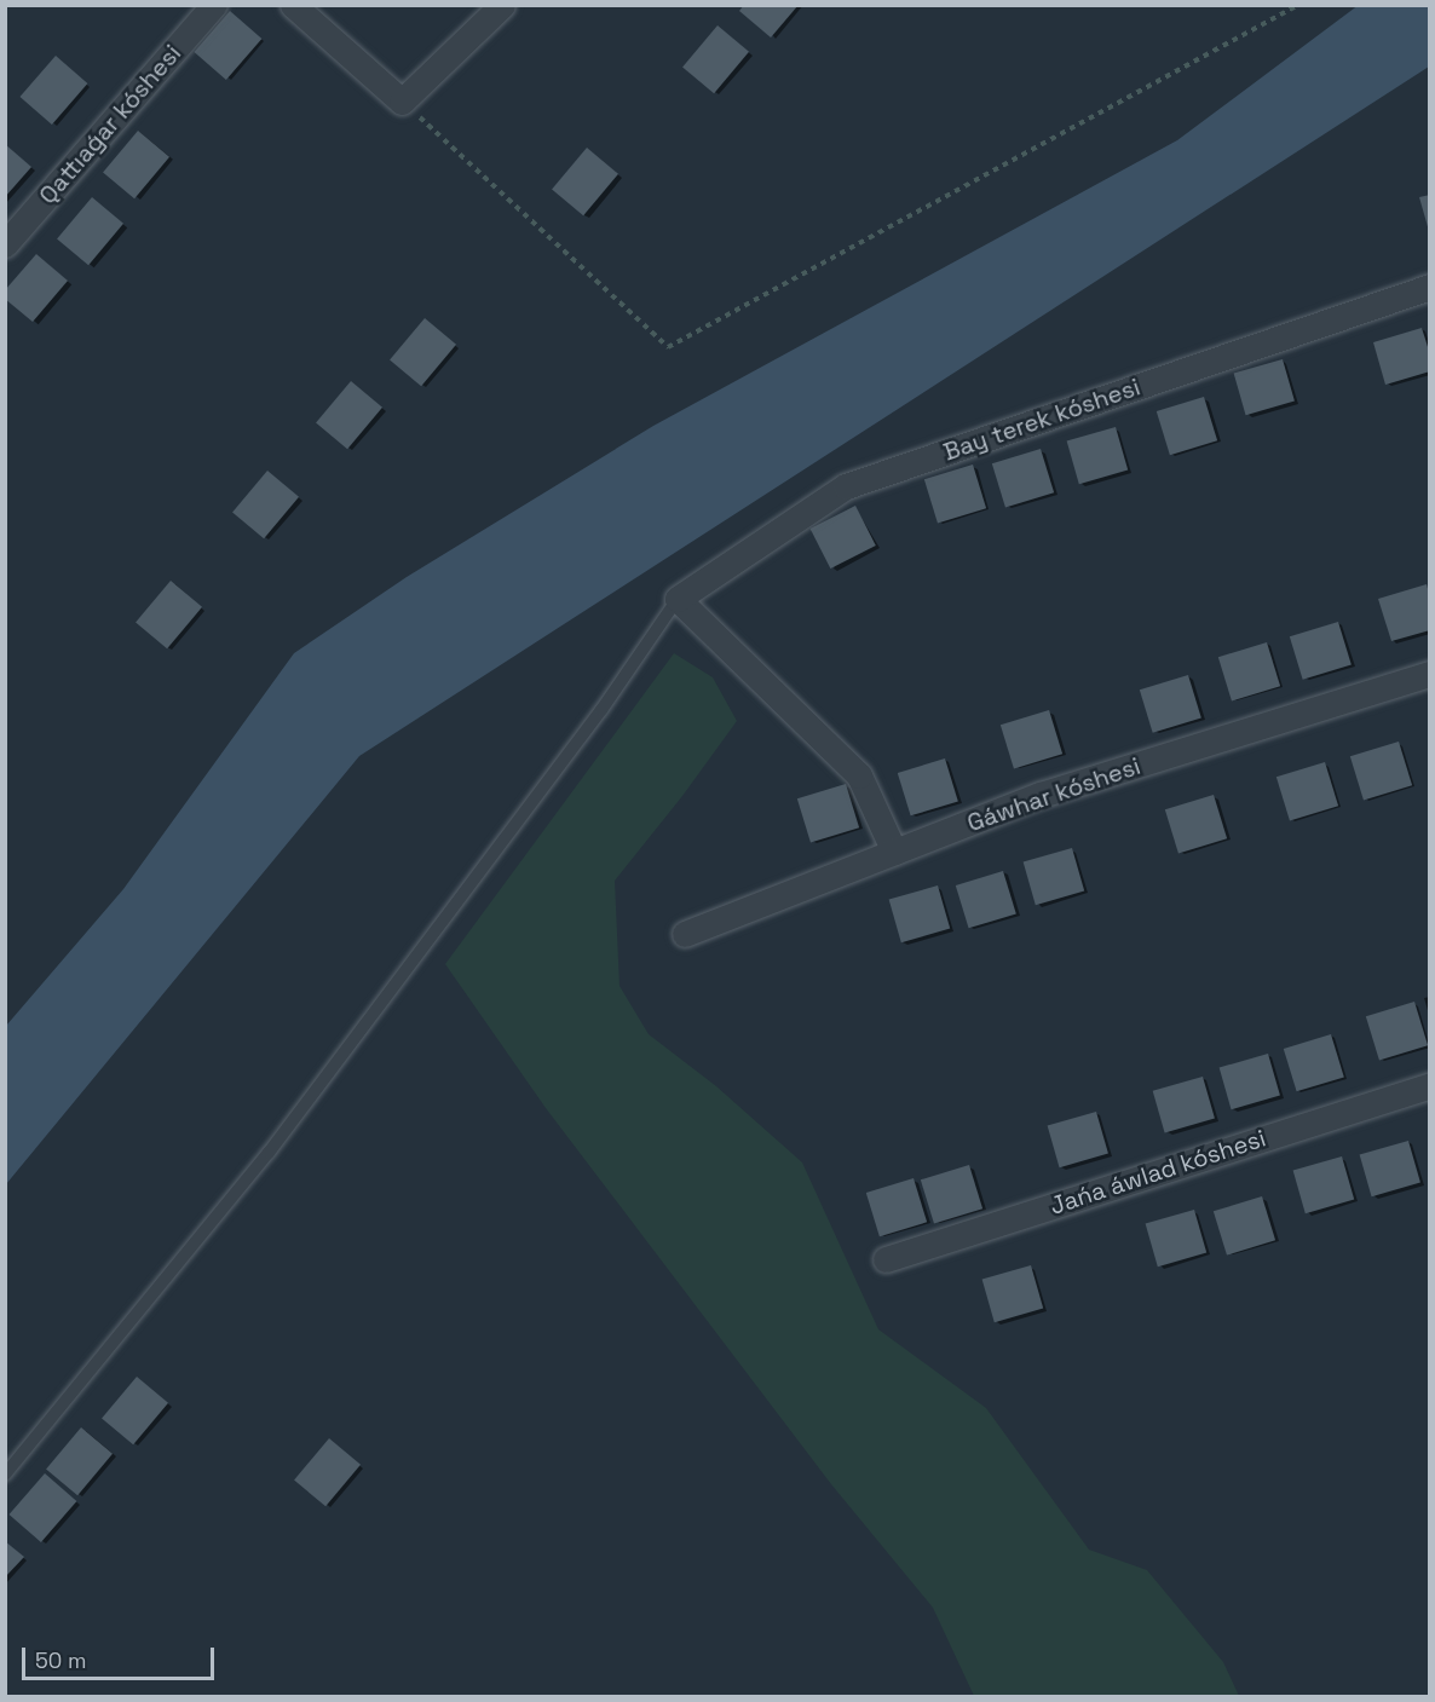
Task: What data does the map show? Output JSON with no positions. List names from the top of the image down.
{
  "streets": {
    "street": [
      "Qattıaǵar kóshesi",
      "Bay terek kóshesi",
      "Gáwhar kóshesi",
      "Jańa áwlad kóshesi"
    ]
  },
  "scale_bar": "50 m"
}
